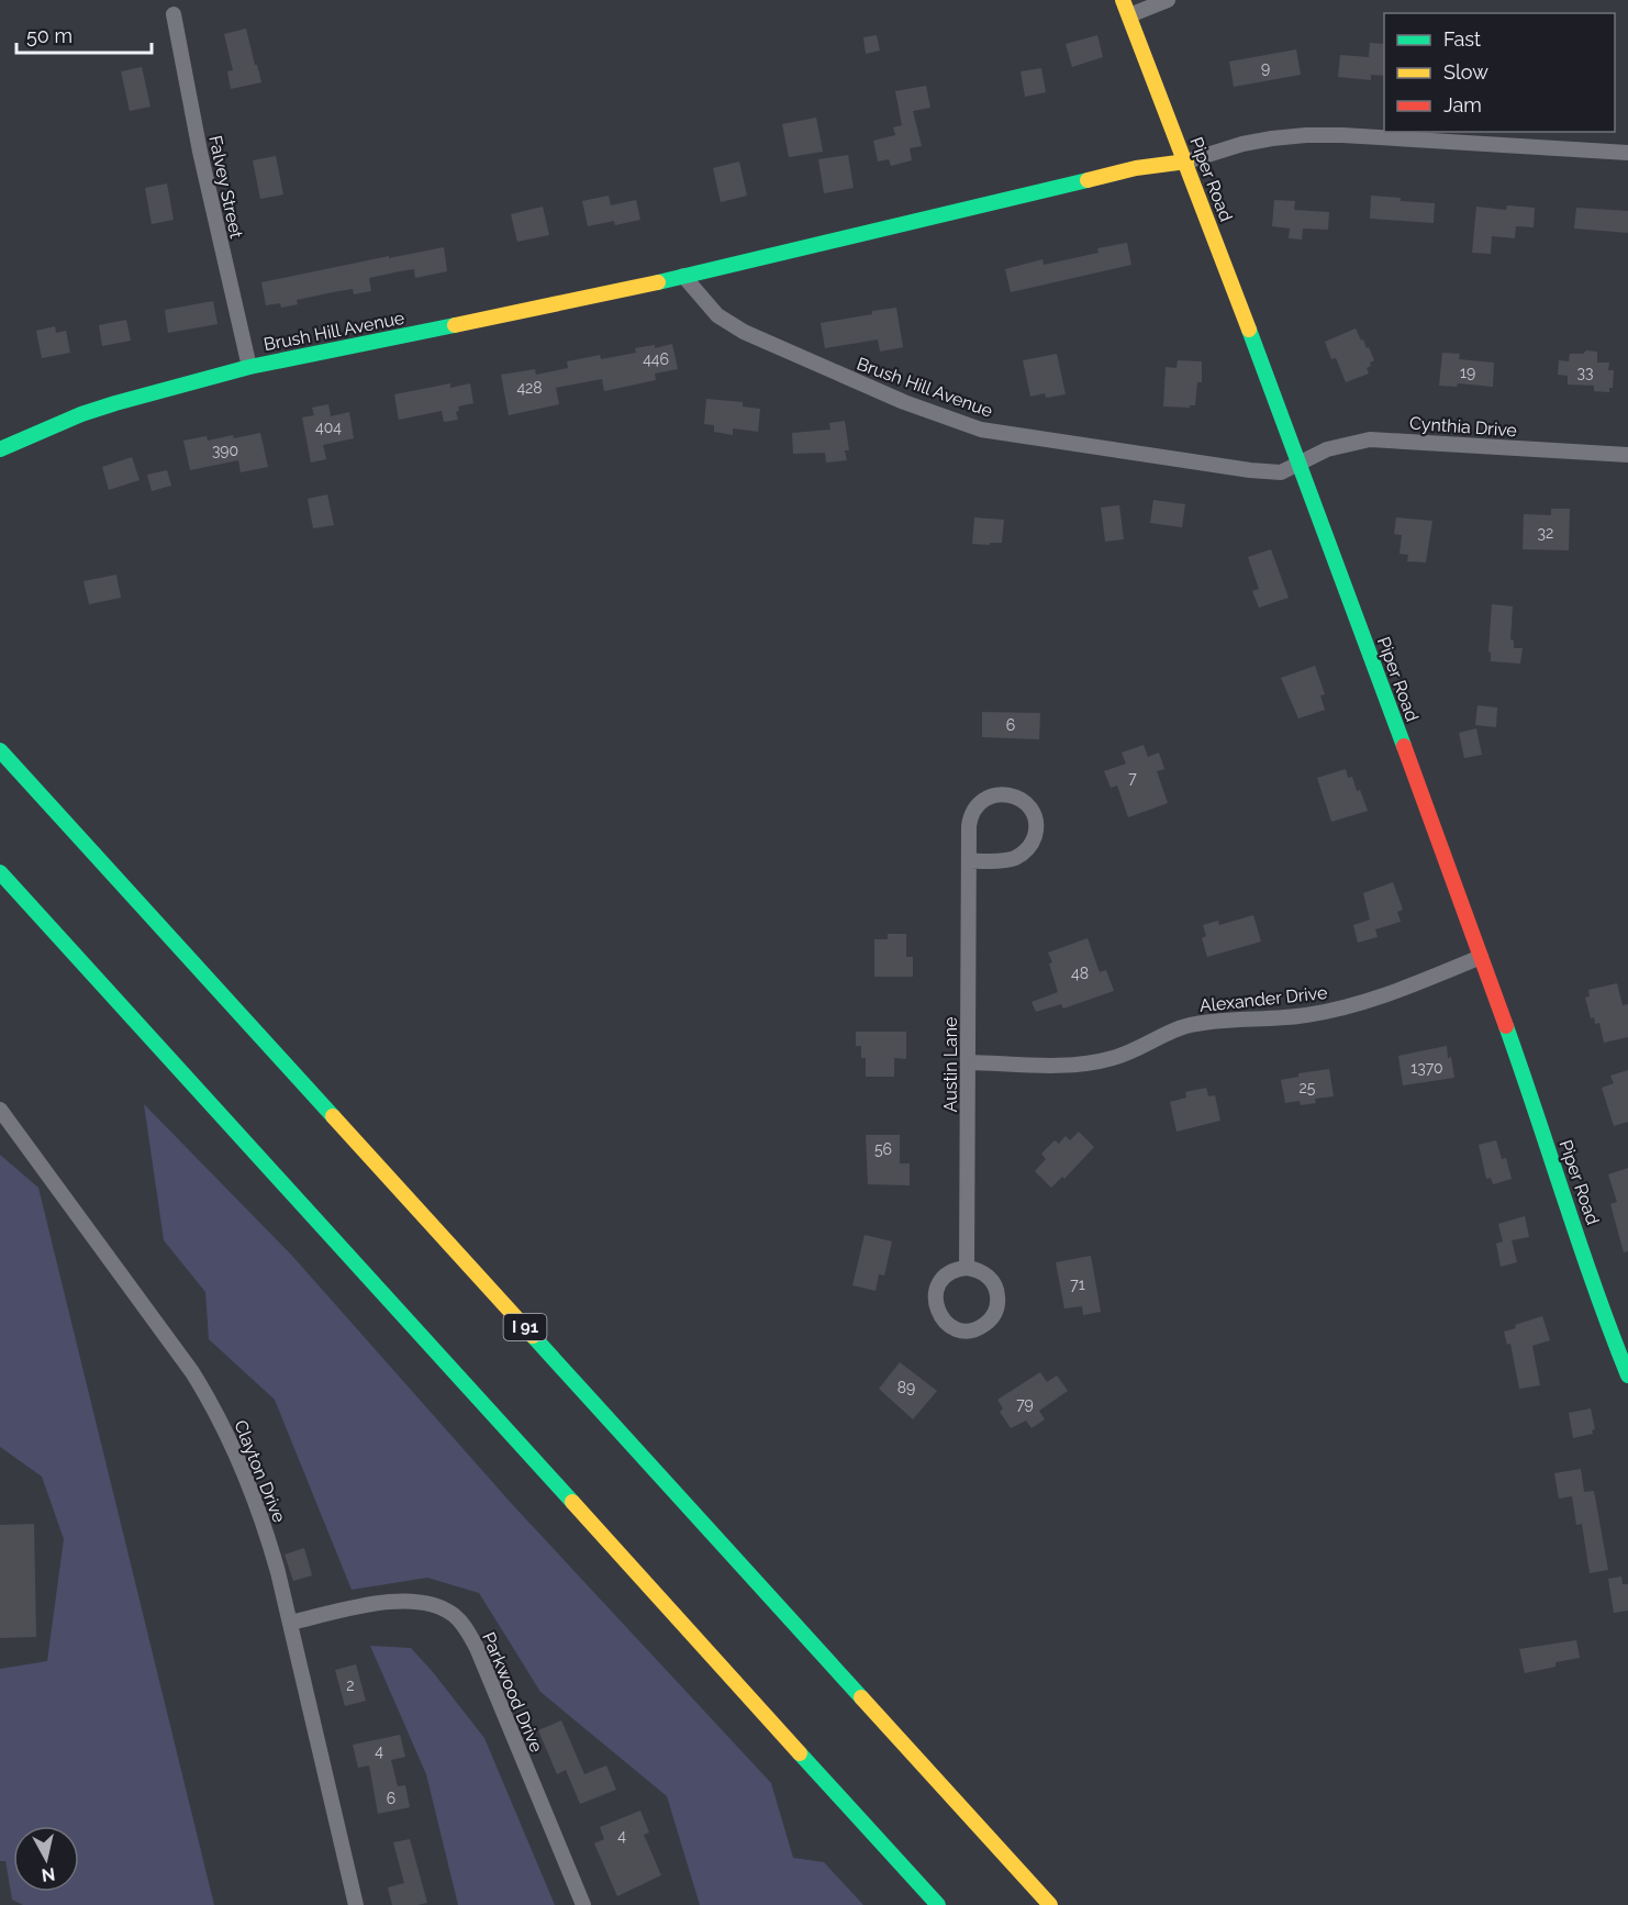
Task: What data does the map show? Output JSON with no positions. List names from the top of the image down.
{
  "streets": {
    "main road": ["Piper Road", "Brush Hill Avenue", "I 91"],
    "street": [
      "Falvey Street",
      "Cynthia Drive",
      "Alexander Drive",
      "Austin Lane",
      "Clayton Drive",
      "Parkwood Drive"
    ]
  },
  "crossings": [
    ["Piper Road", "Brush Hill Avenue"],
    ["Piper Road", "Cynthia Drive"],
    ["Piper Road", "Alexander Drive"],
    ["Falvey Street", "Brush Hill Avenue"],
    ["Brush Hill Avenue", "Cynthia Drive"],
    ["Alexander Drive", "Austin Lane"],
    ["Clayton Drive", "Parkwood Drive"]
  ],
  "house_numbers": [
    "9",
    "446",
    "19",
    "33",
    "428",
    "404",
    "390",
    "32",
    "6",
    "7",
    "48",
    "1370",
    "25",
    "56",
    "71",
    "89",
    "79",
    "2",
    "4",
    "6",
    "4"
  ],
  "legend": ["Fast", "Slow", "Jam"],
  "scale_bar": "50 m",
  "north": "bottom"
}
